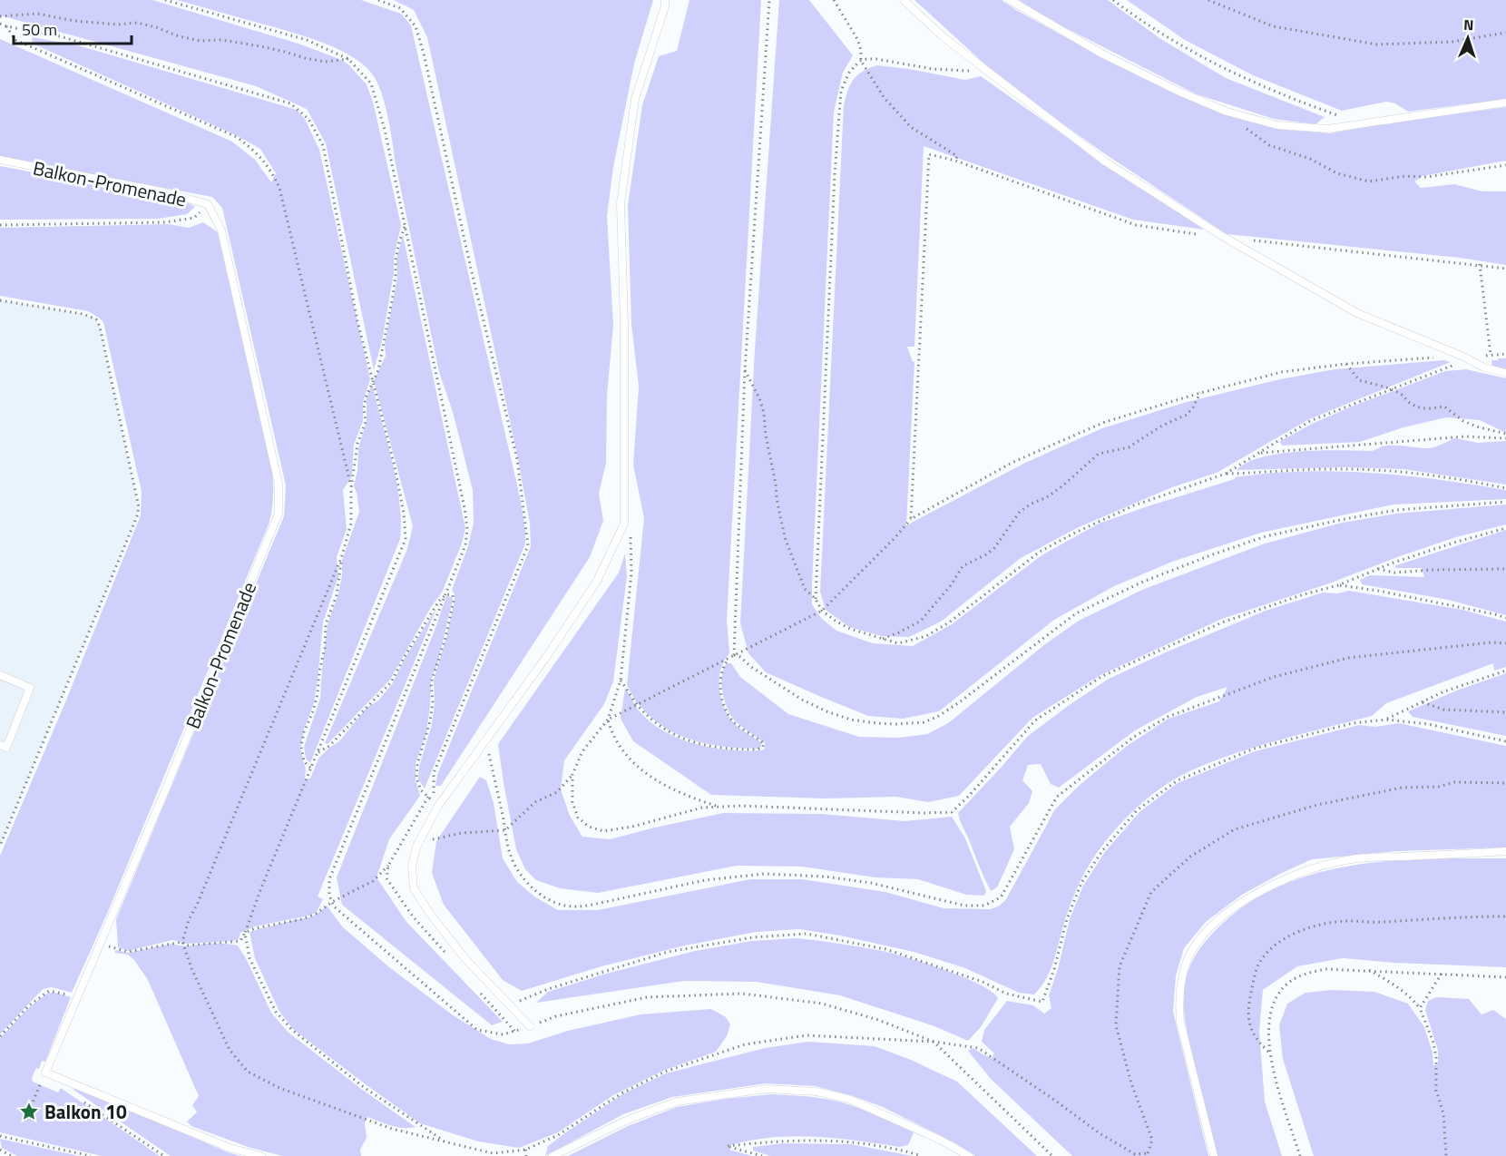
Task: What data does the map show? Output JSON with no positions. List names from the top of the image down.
{
  "streets": {
    "lane": ["Balkon-Promenade"]
  },
  "places": {
    "place": ["Balkon 10"]
  },
  "scale_bar": "50 m",
  "north": "top"
}
